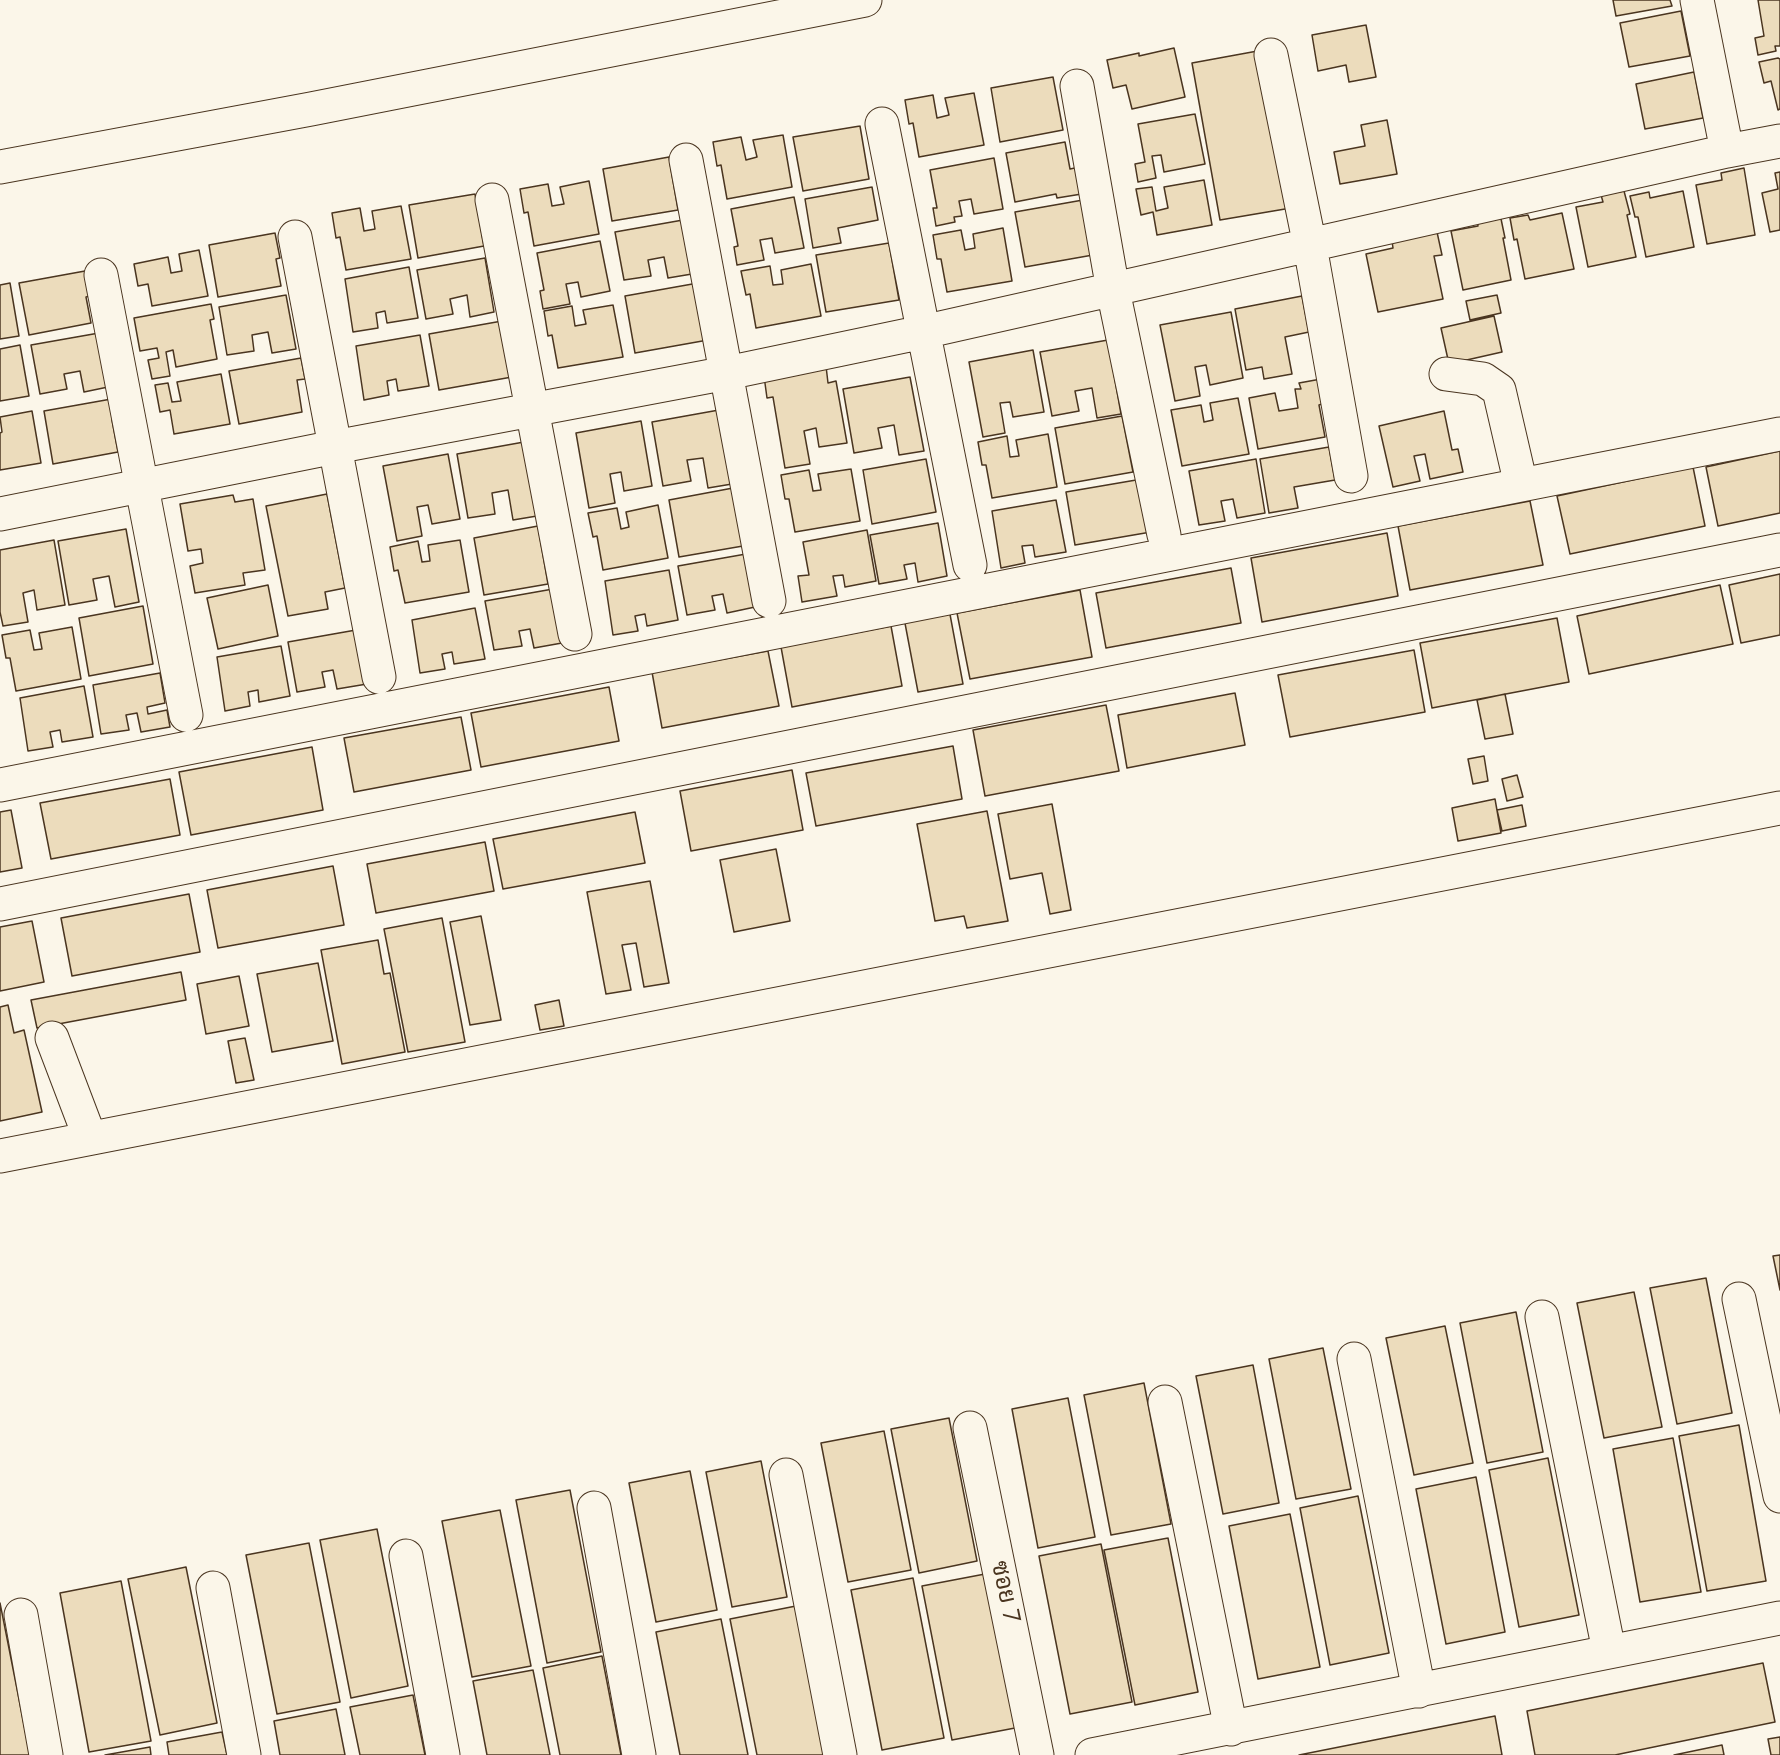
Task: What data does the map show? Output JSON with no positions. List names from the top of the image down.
{
  "streets": {
    "street": ["ซอย 7"]
  }
}
